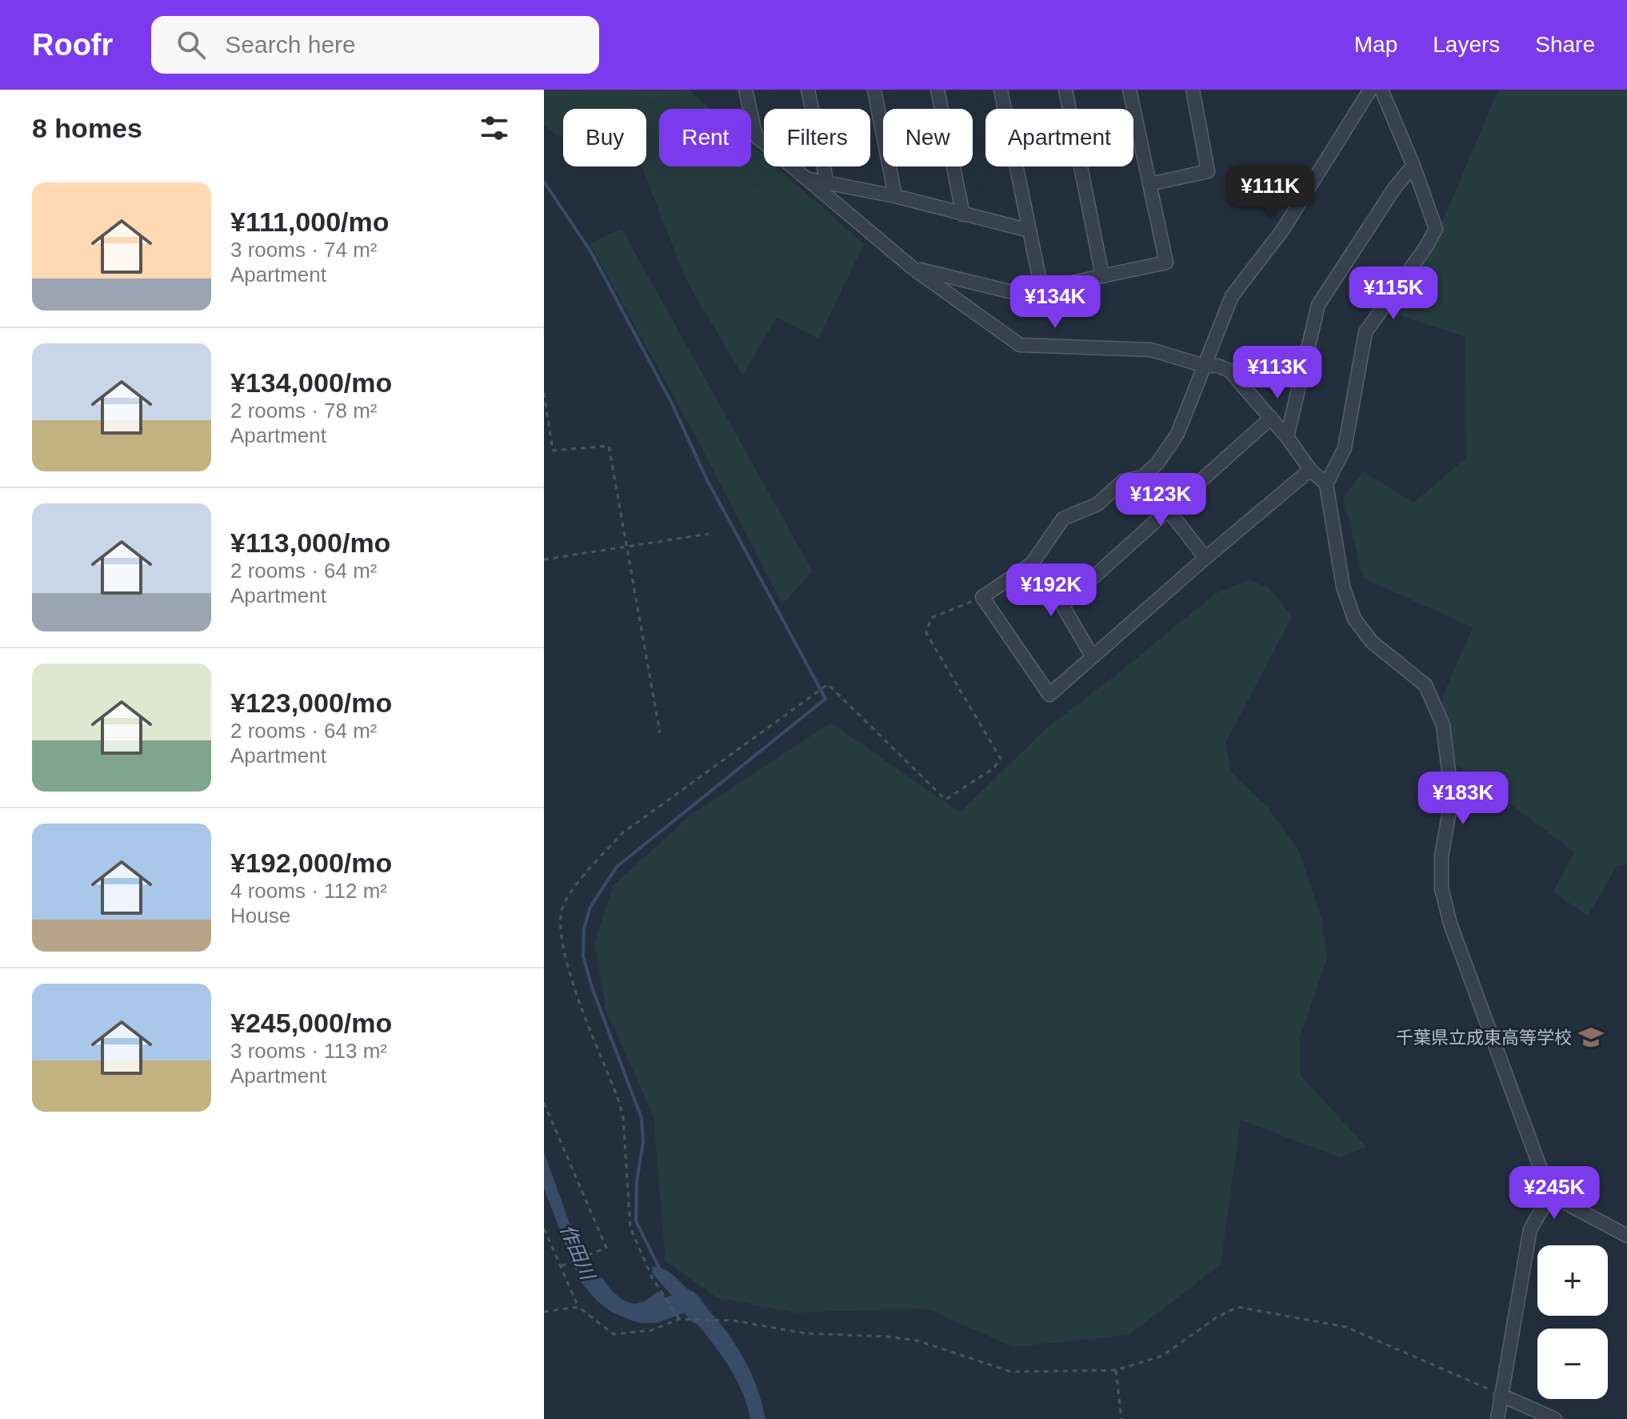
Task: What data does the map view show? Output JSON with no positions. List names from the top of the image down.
{
  "water": ["作田川"],
  "places": {
    "school or university": ["千葉県立成東高等学校"]
  },
  "page": {
    "header": "Roofr",
    "search": "Search here",
    "nav": ["Map", "Layers", "Share"],
    "heading": "8 homes",
    "chip": [
      "Buy",
      "Rent",
      "Filters",
      "New",
      "Apartment"
    ],
    "price": [
      "¥111K",
      "¥115K",
      "¥134K",
      "¥113K",
      "¥123K",
      "¥192K",
      "¥183K",
      "¥245K"
    ],
    "list": [
      {
        "name": "¥111,000/mo",
        "note": "3 rooms · 74 m² · Apartment"
      },
      {
        "name": "¥134,000/mo",
        "note": "2 rooms · 78 m² · Apartment"
      },
      {
        "name": "¥113,000/mo",
        "note": "2 rooms · 64 m² · Apartment"
      },
      {
        "name": "¥123,000/mo",
        "note": "2 rooms · 64 m² · Apartment"
      },
      {
        "name": "¥192,000/mo",
        "note": "4 rooms · 112 m² · House"
      },
      {
        "name": "¥245,000/mo",
        "note": "3 rooms · 113 m² · Apartment"
      }
    ],
    "map_buttons": ["+", "−"]
  }
}
